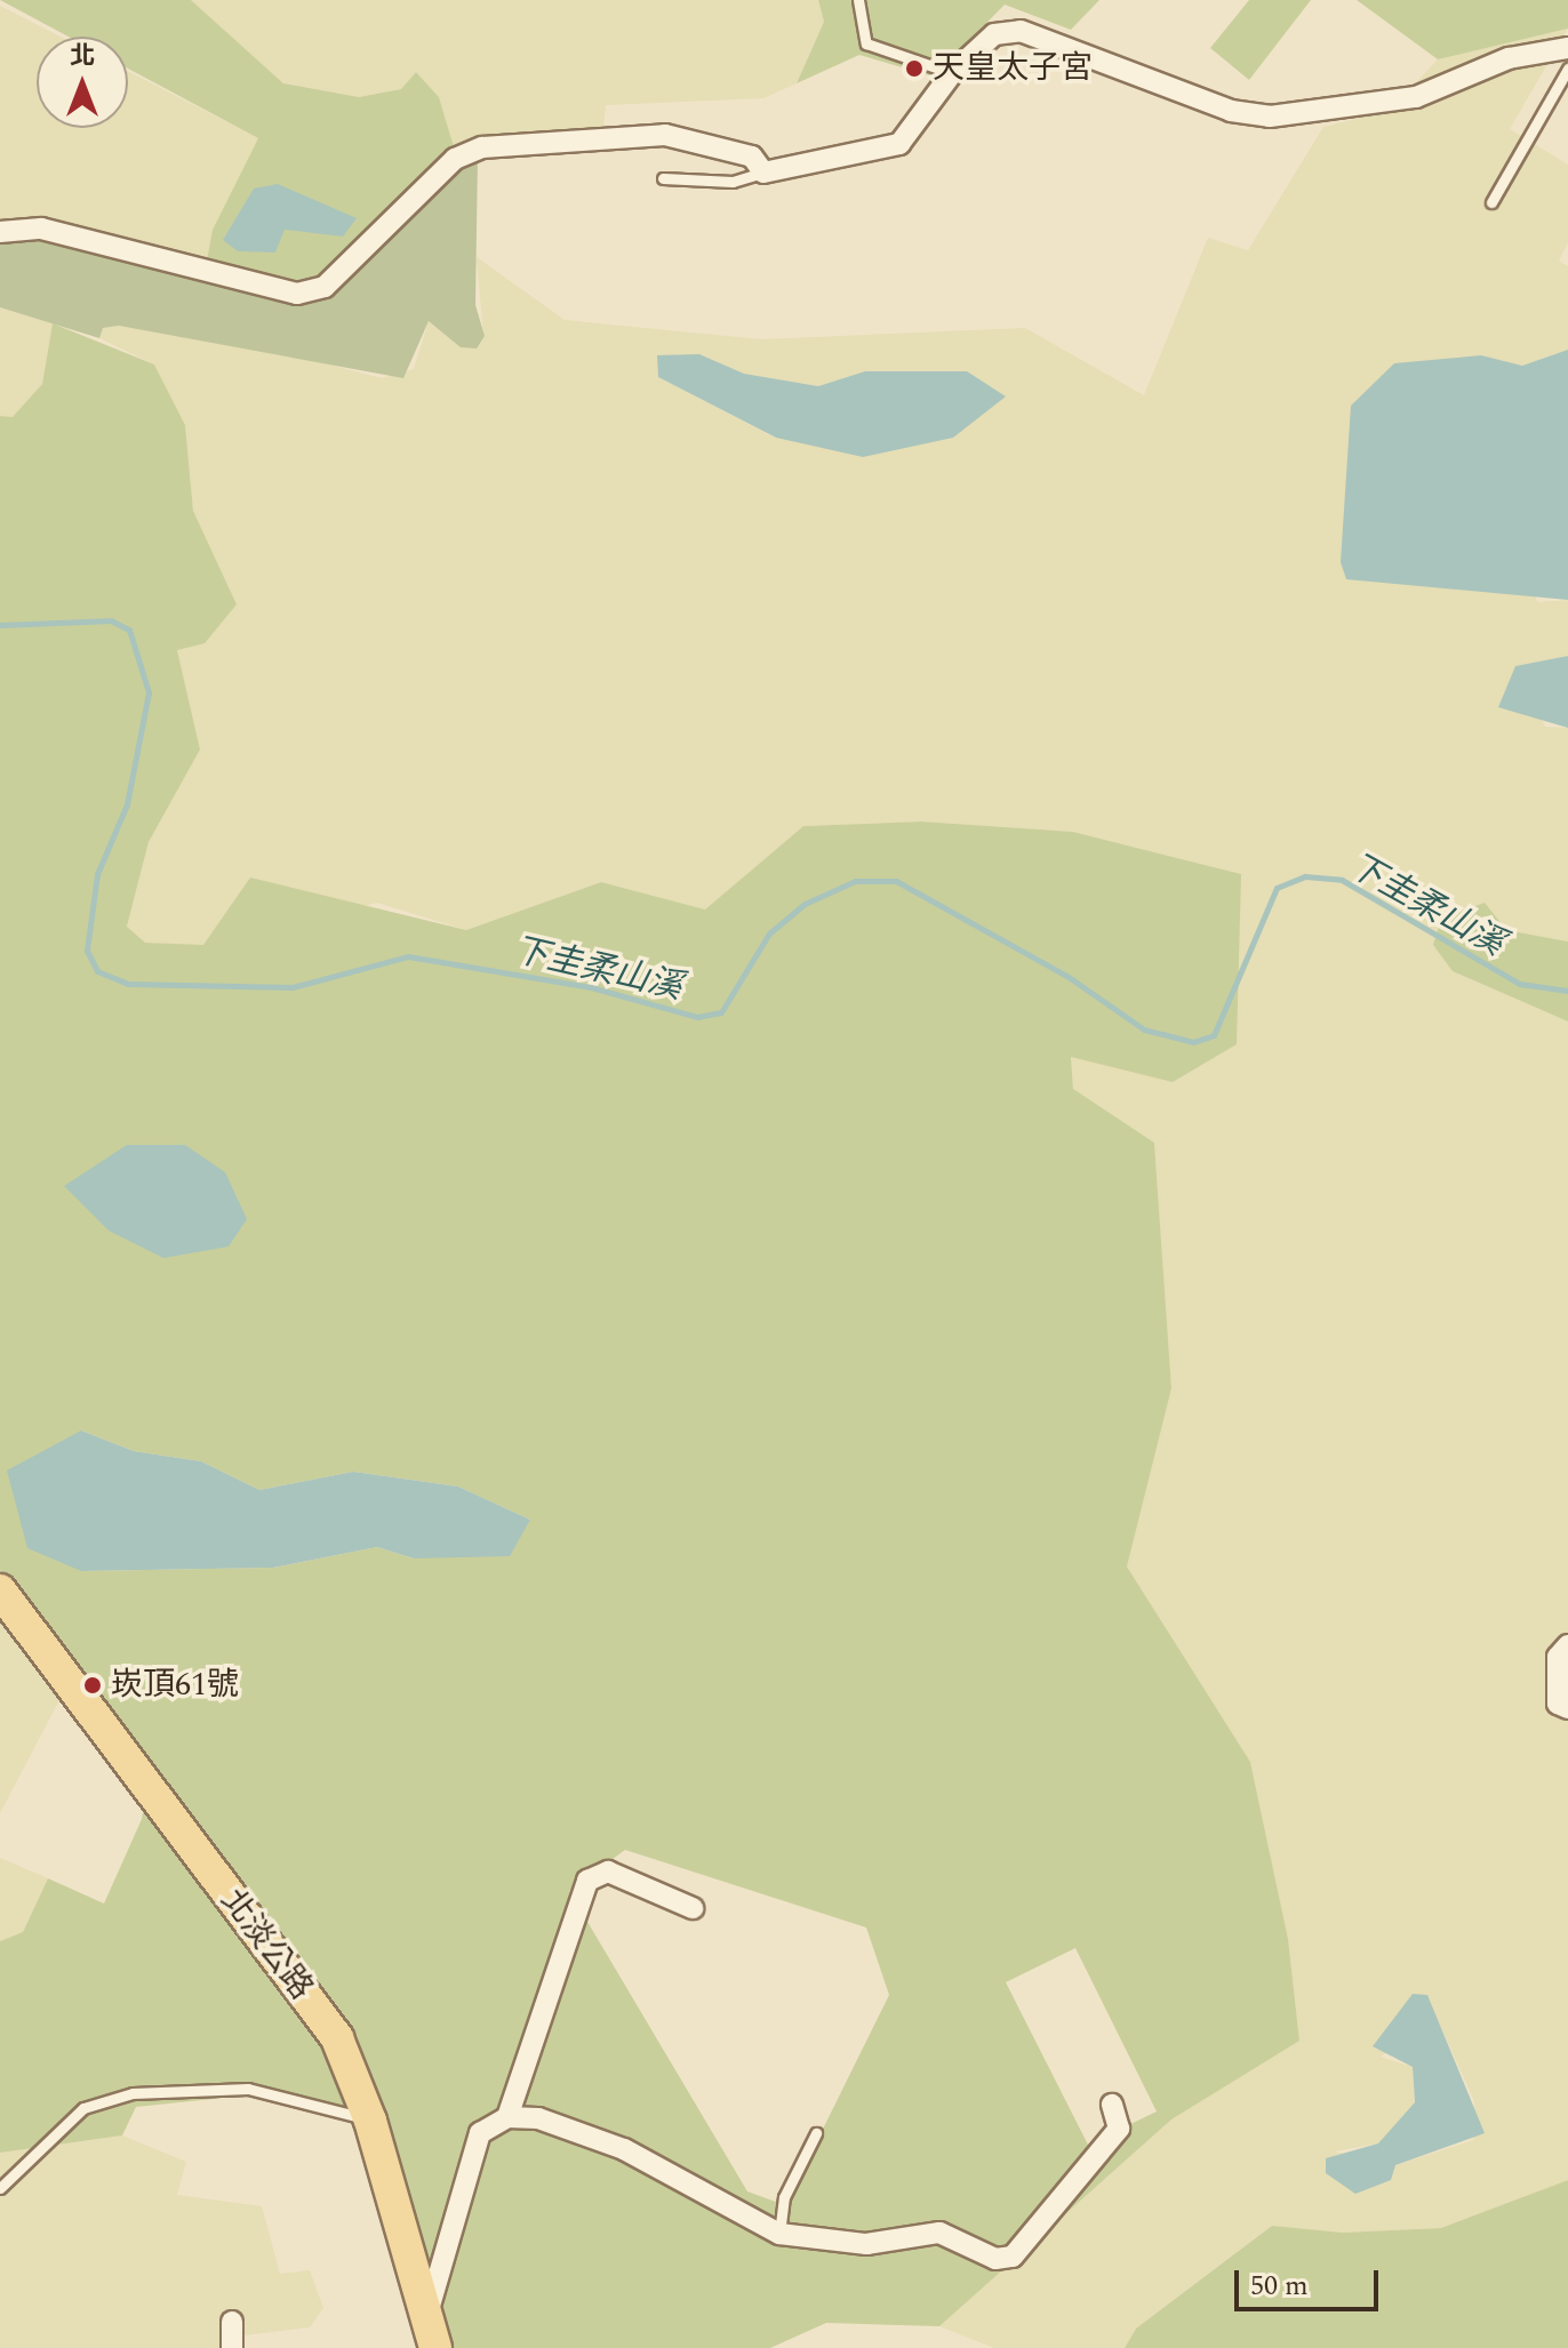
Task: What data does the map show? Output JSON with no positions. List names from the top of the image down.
{
  "streets": {
    "main road": ["北淡公路"]
  },
  "water": ["下圭柔山溪"],
  "places": ["天皇太子宮", "崁頂61號"],
  "scale_bar": "50 m",
  "north": "top"
}
